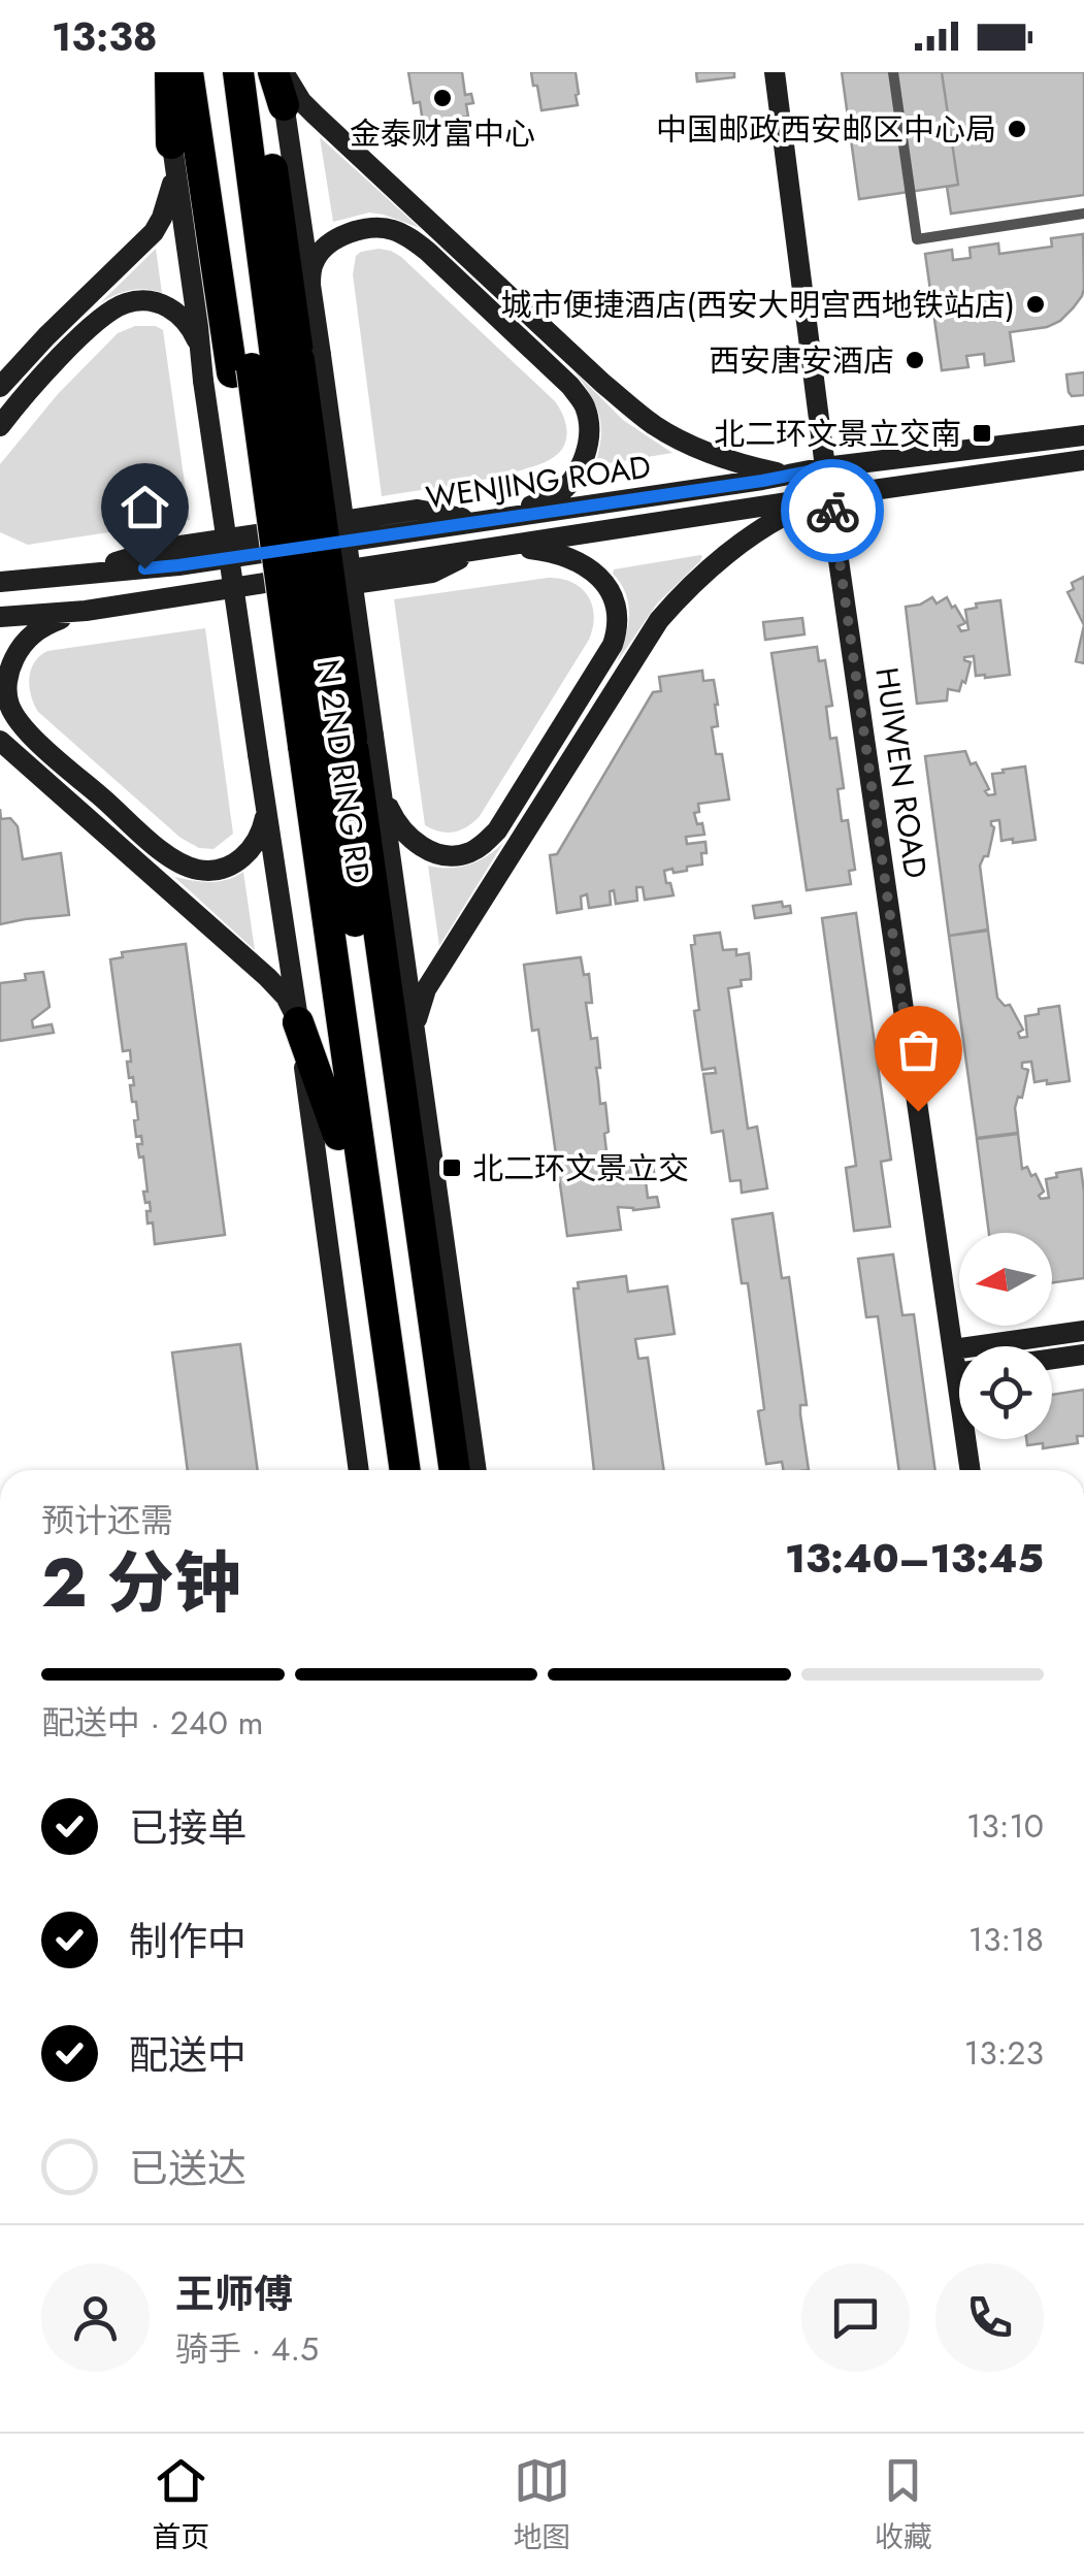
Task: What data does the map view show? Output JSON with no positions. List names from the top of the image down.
{
  "streets": {
    "highway": ["N 2ND RING RD"],
    "main road": ["WENJING ROAD", "HUIWEN ROAD"]
  },
  "crossings": [
    ["WENJING ROAD", "HUIWEN ROAD"]
  ],
  "places": {
    "other": [
      "金泰财富中心",
      "中国邮政西安邮区中心局",
      "城市便捷酒店(西安大明宫西地铁站店)",
      "西安唐安酒店"
    ],
    "transit": ["北二环文景立交南", "北二环文景立交"]
  },
  "north": "left",
  "page": {
    "status": "13:38",
    "heading": ["2 分钟", "预计还需", "13:40–13:45"],
    "panel": ["王师傅", "骑手 · 4.5"],
    "bar": "配送中 · 240 m",
    "list": [
      ["已接单", "13:10"],
      ["制作中", "13:18"],
      ["配送中", "13:23"],
      "已送达"
    ],
    "tabs": ["首页", "地图", "收藏"]
  }
}
